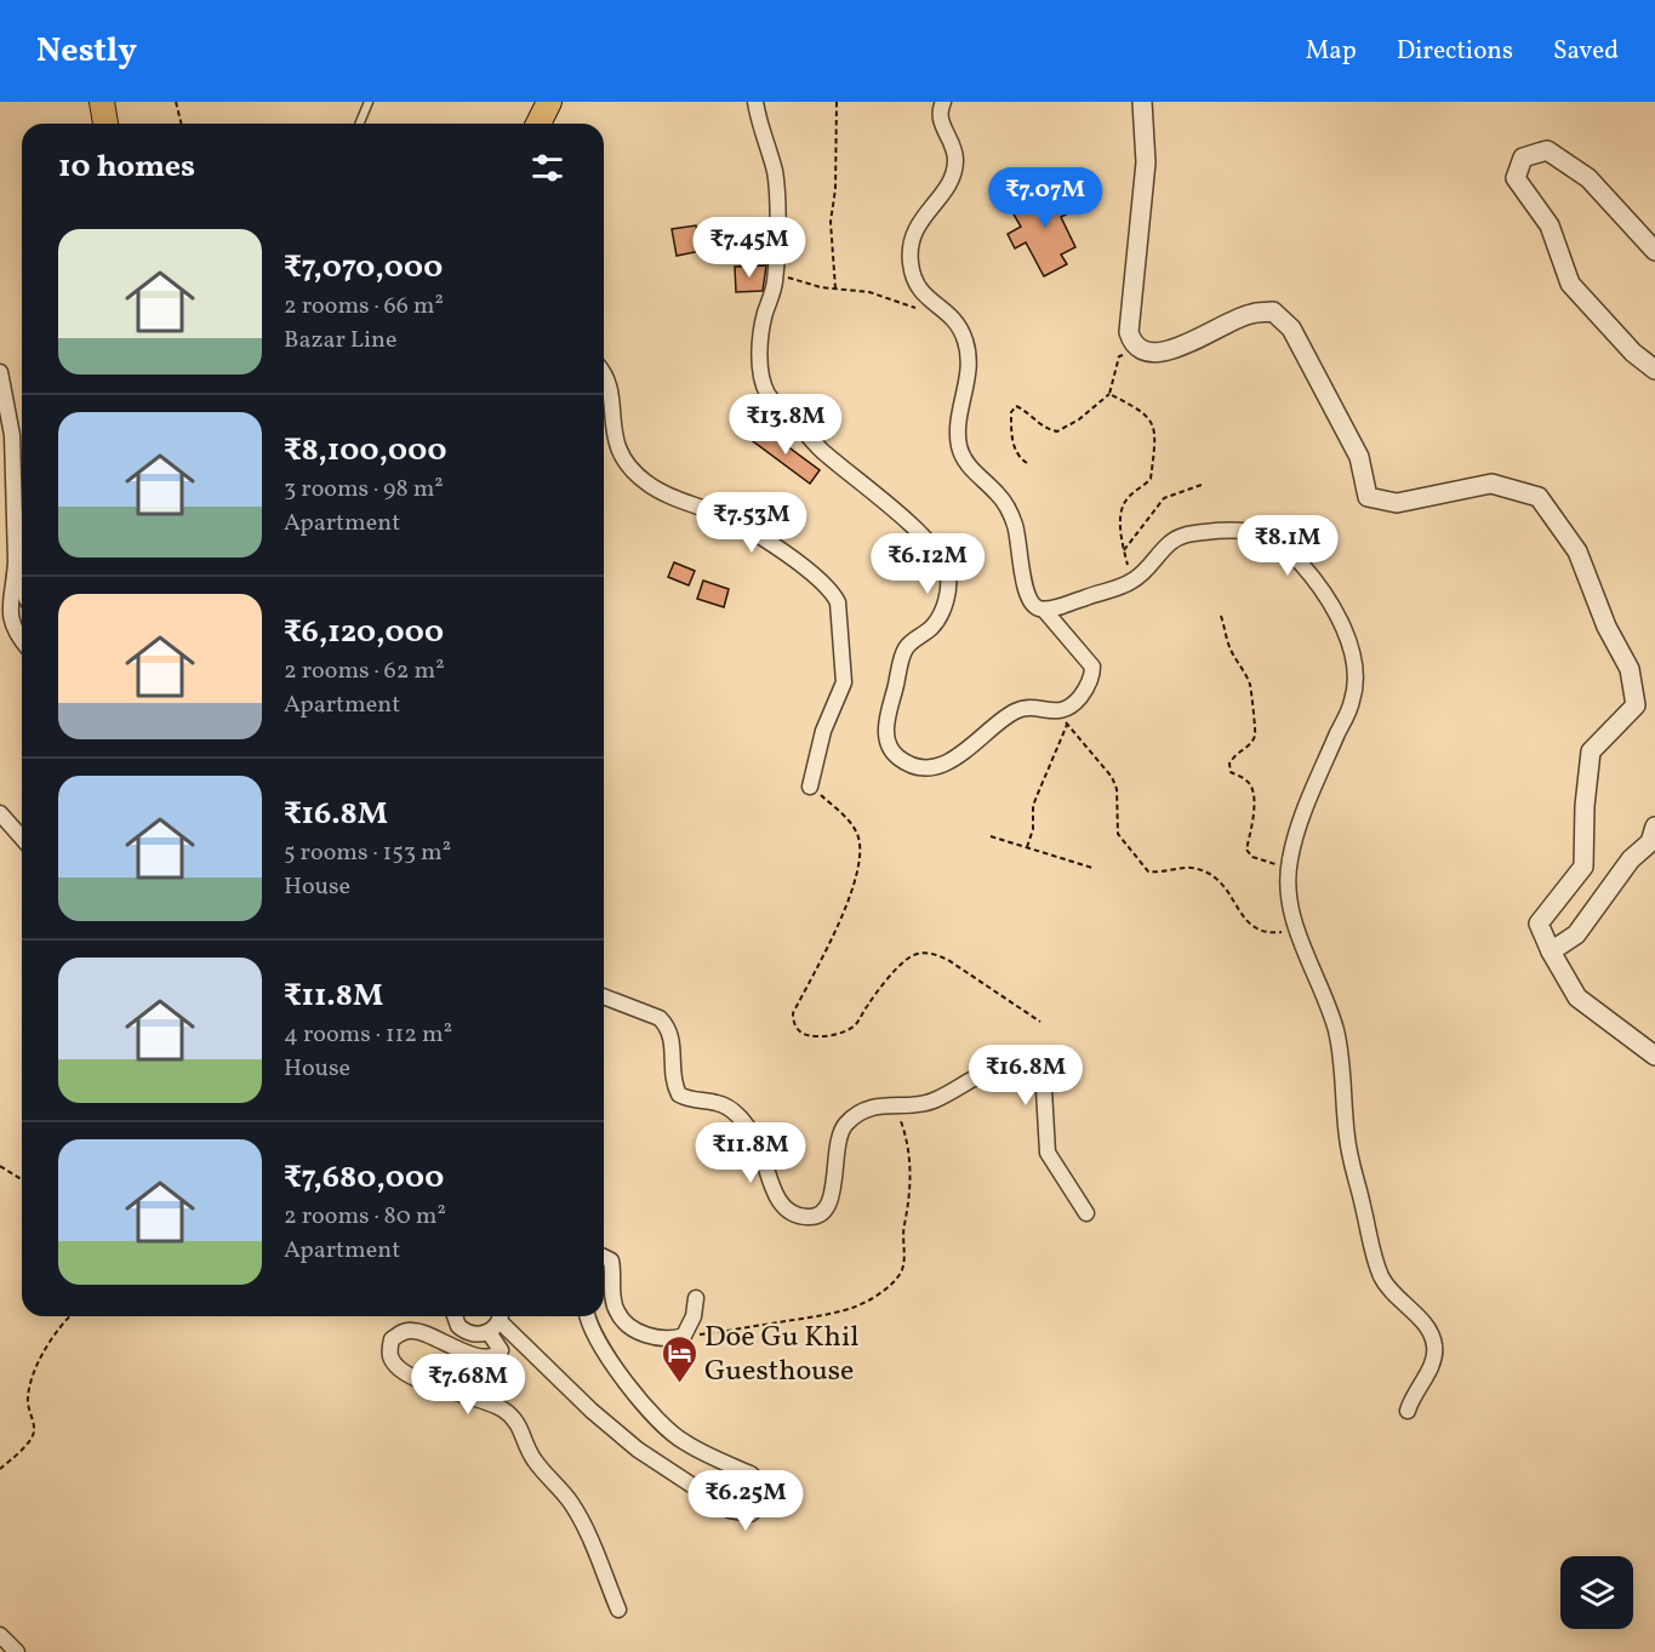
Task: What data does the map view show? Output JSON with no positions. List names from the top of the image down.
{
  "places": {
    "hotel": ["Doe Gu Khil Guesthouse"]
  },
  "page": {
    "header": "Nestly",
    "nav": ["Map", "Directions", "Saved"],
    "heading": "10 homes",
    "price": [
      "₹7.07M",
      "₹7.45M",
      "₹13.8M",
      "₹7.53M",
      "₹8.1M",
      "₹6.12M",
      "₹16.8M",
      "₹11.8M",
      "₹7.68M",
      "₹6.25M"
    ],
    "list": [
      {
        "name": "₹7,070,000",
        "note": "2 rooms · 66 m² · Bazar Line"
      },
      {
        "name": "₹8,100,000",
        "note": "3 rooms · 98 m² · Apartment"
      },
      {
        "name": "₹6,120,000",
        "note": "2 rooms · 62 m² · Apartment"
      },
      {
        "name": "₹16.8M",
        "note": "5 rooms · 153 m² · House"
      },
      {
        "name": "₹11.8M",
        "note": "4 rooms · 112 m² · House"
      },
      {
        "name": "₹7,680,000",
        "note": "2 rooms · 80 m² · Apartment"
      }
    ]
  }
}
